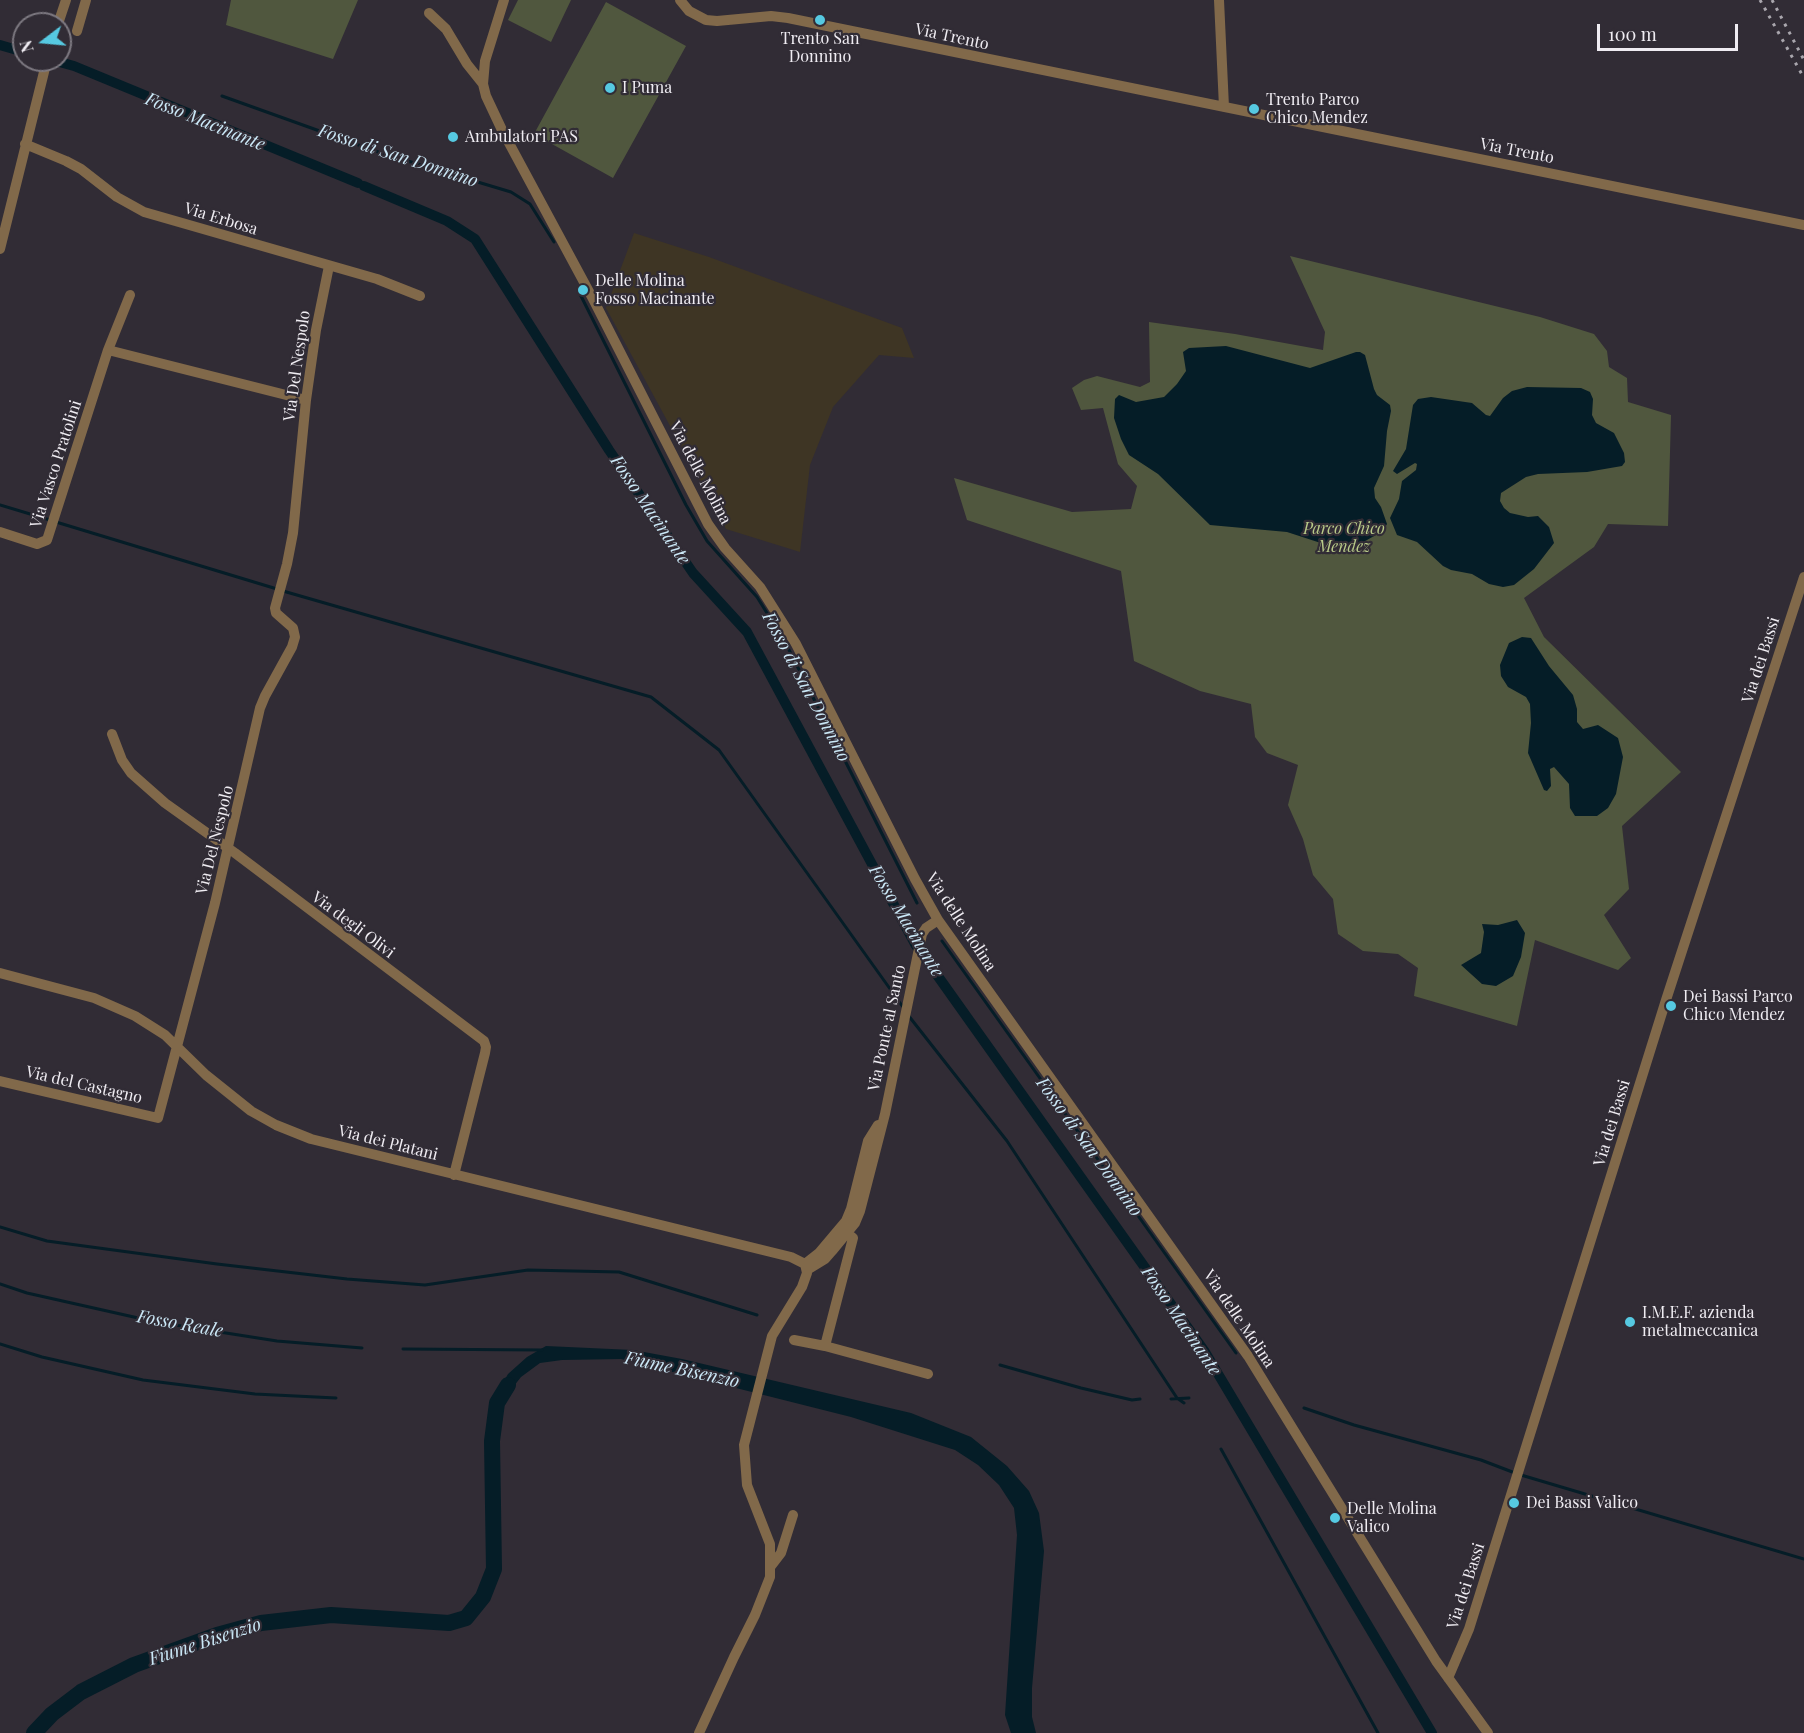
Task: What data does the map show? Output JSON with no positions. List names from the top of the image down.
{
  "streets": {
    "street": [
      "Via Trento",
      "Via Erbosa",
      "Via Del Nespolo",
      "Via Vasco Pratolini",
      "Via delle Molina",
      "Via dei Bassi",
      "Via degli Olivi",
      "Via Ponte al Santo",
      "Via del Castagno",
      "Via dei Platani"
    ]
  },
  "crossings": [
    ["Via Erbosa", "Via Del Nespolo"],
    ["Via Del Nespolo", "Via degli Olivi"],
    ["Via Del Nespolo", "Via del Castagno"],
    ["Via Del Nespolo", "Via dei Platani"],
    ["Via delle Molina", "Via dei Bassi"],
    ["Via delle Molina", "Via Ponte al Santo"],
    ["Via degli Olivi", "Via dei Platani"],
    ["Via Ponte al Santo", "Via dei Platani"],
    ["Via del Castagno", "Via dei Platani"]
  ],
  "water": [
    "Fosso Macinante",
    "Fosso di San Donnino",
    "Fosso Reale",
    "Fiume Bisenzio"
  ],
  "parks": ["Parco Chico Mendez"],
  "places": [
    "Trento San Donnino",
    "I Puma",
    "Trento Parco Chico Mendez",
    "Ambulatori PAS",
    "Delle Molina Fosso Macinante",
    "Dei Bassi Parco Chico Mendez",
    "I.M.E.F. azienda metalmeccanica",
    "Dei Bassi Valico",
    "Delle Molina Valico"
  ],
  "scale_bar": "100 m",
  "north": "left"
}
